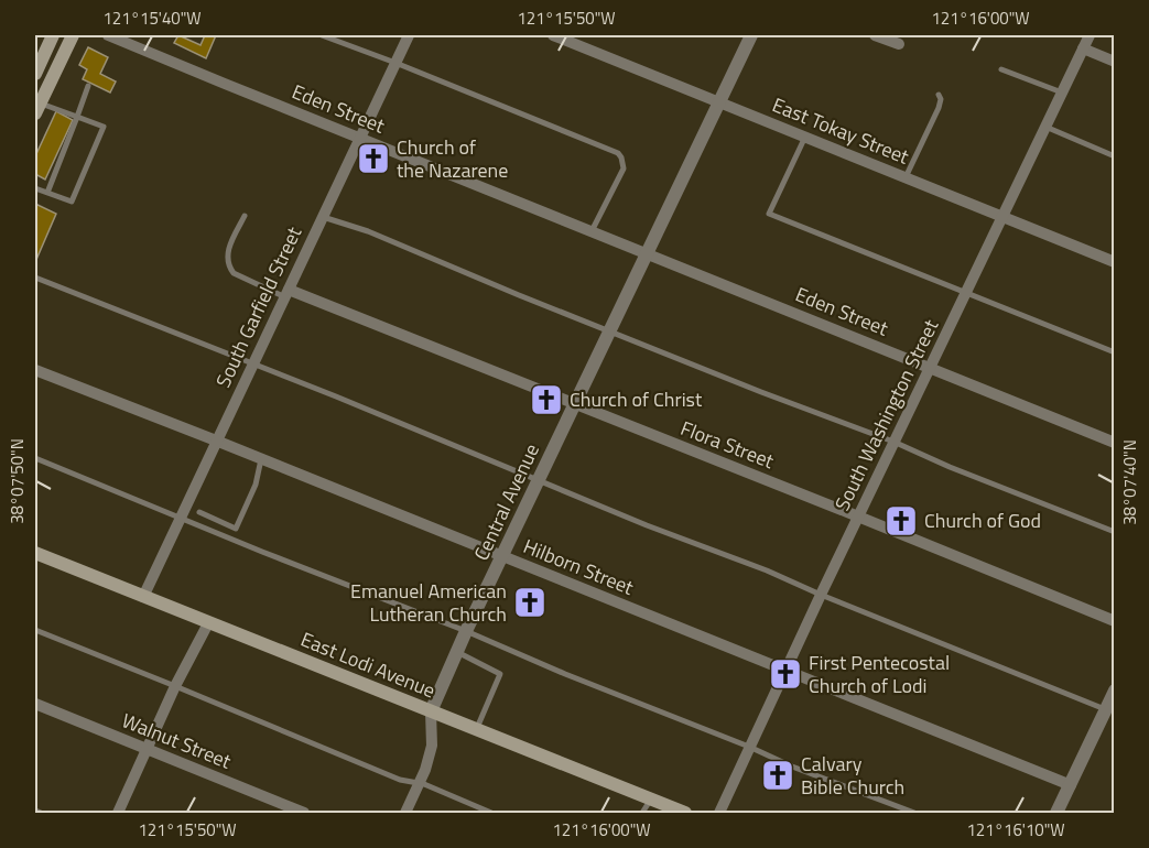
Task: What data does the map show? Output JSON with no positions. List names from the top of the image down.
{
  "streets": {
    "main road": ["East Lodi Avenue"],
    "street": [
      "Eden Street",
      "East Tokay Street",
      "South Garfield Street",
      "South Washington Street",
      "Flora Street",
      "Central Avenue",
      "Hilborn Street",
      "Walnut Street"
    ]
  },
  "crossings": [
    ["Eden Street", "South Garfield Street"],
    ["Eden Street", "South Washington Street"],
    ["Eden Street", "Central Avenue"],
    ["East Tokay Street", "South Washington Street"],
    ["East Tokay Street", "Central Avenue"],
    ["South Garfield Street", "Flora Street"],
    ["South Garfield Street", "Hilborn Street"],
    ["South Garfield Street", "East Lodi Avenue"],
    ["South Washington Street", "Flora Street"],
    ["South Washington Street", "Hilborn Street"],
    ["Flora Street", "Central Avenue"],
    ["Central Avenue", "Hilborn Street"],
    ["Central Avenue", "East Lodi Avenue"]
  ],
  "places": {
    "church": [
      "Church of the Nazarene",
      "Church of Christ",
      "Church of God",
      "Emanuel American Lutheran Church",
      "First Pentecostal Church of Lodi",
      "Calvary Bible Church"
    ]
  },
  "coordinates": [
    "121°15'40\"W",
    "121°15'50\"W",
    "121°16'00\"W",
    "38°07'50\"N",
    "38°07'40\"N",
    "121°16'10\"W"
  ]
}
